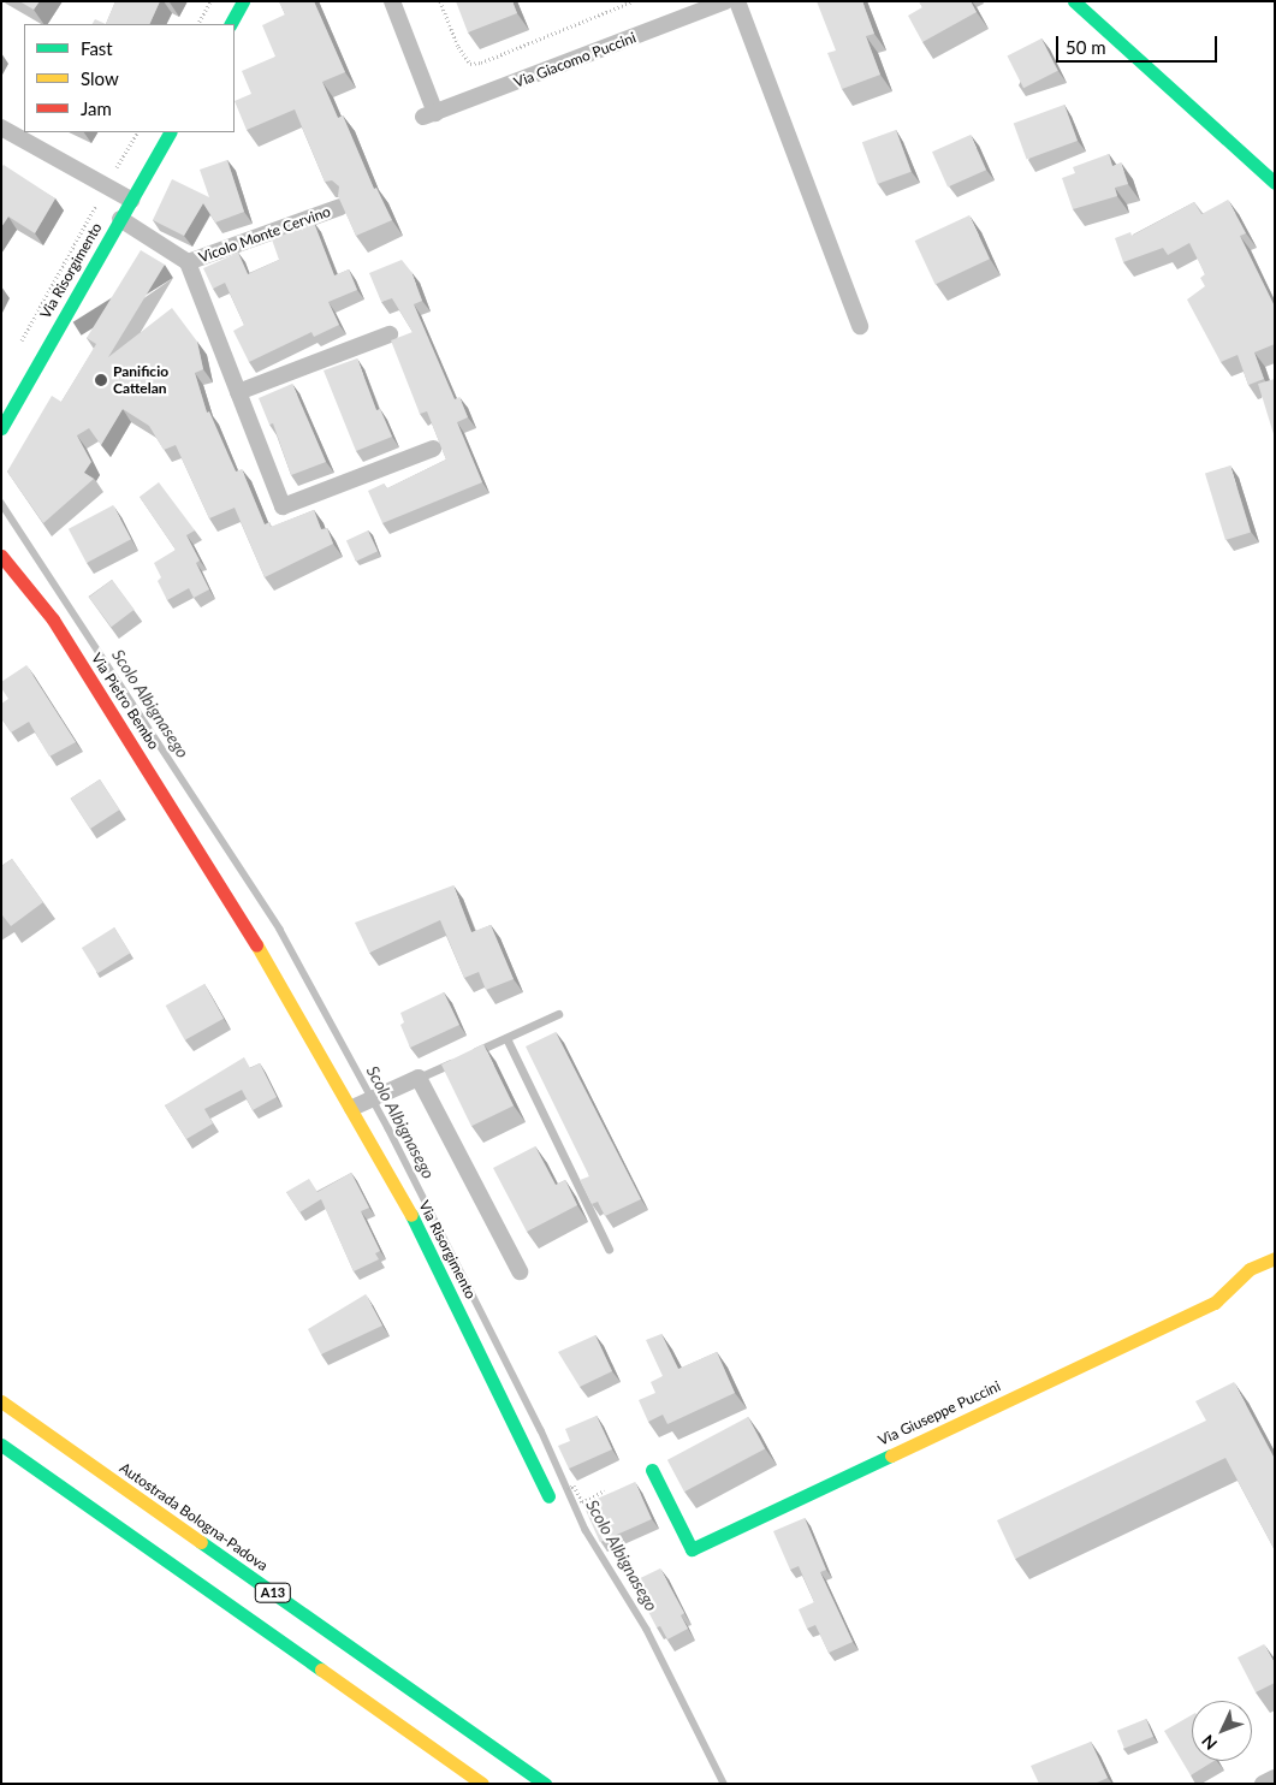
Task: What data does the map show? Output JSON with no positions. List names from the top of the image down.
{
  "streets": {
    "main road": [
      "Via Risorgimento",
      "Via Pietro Bembo",
      "Via Giuseppe Puccini",
      "Autostrada Bologna-Padova",
      "A13"
    ],
    "street": ["Via Giacomo Puccini", "Vicolo Monte Cervino"]
  },
  "crossings": [
    ["Vicolo Monte Cervino", "Via Risorgimento"],
    ["Via Risorgimento", "Via Pietro Bembo"]
  ],
  "water": ["Scolo Albignasego"],
  "places": ["Panificio Cattelan"],
  "legend": ["Fast", "Slow", "Jam"],
  "scale_bar": "50 m",
  "north": "bottom left"
}
